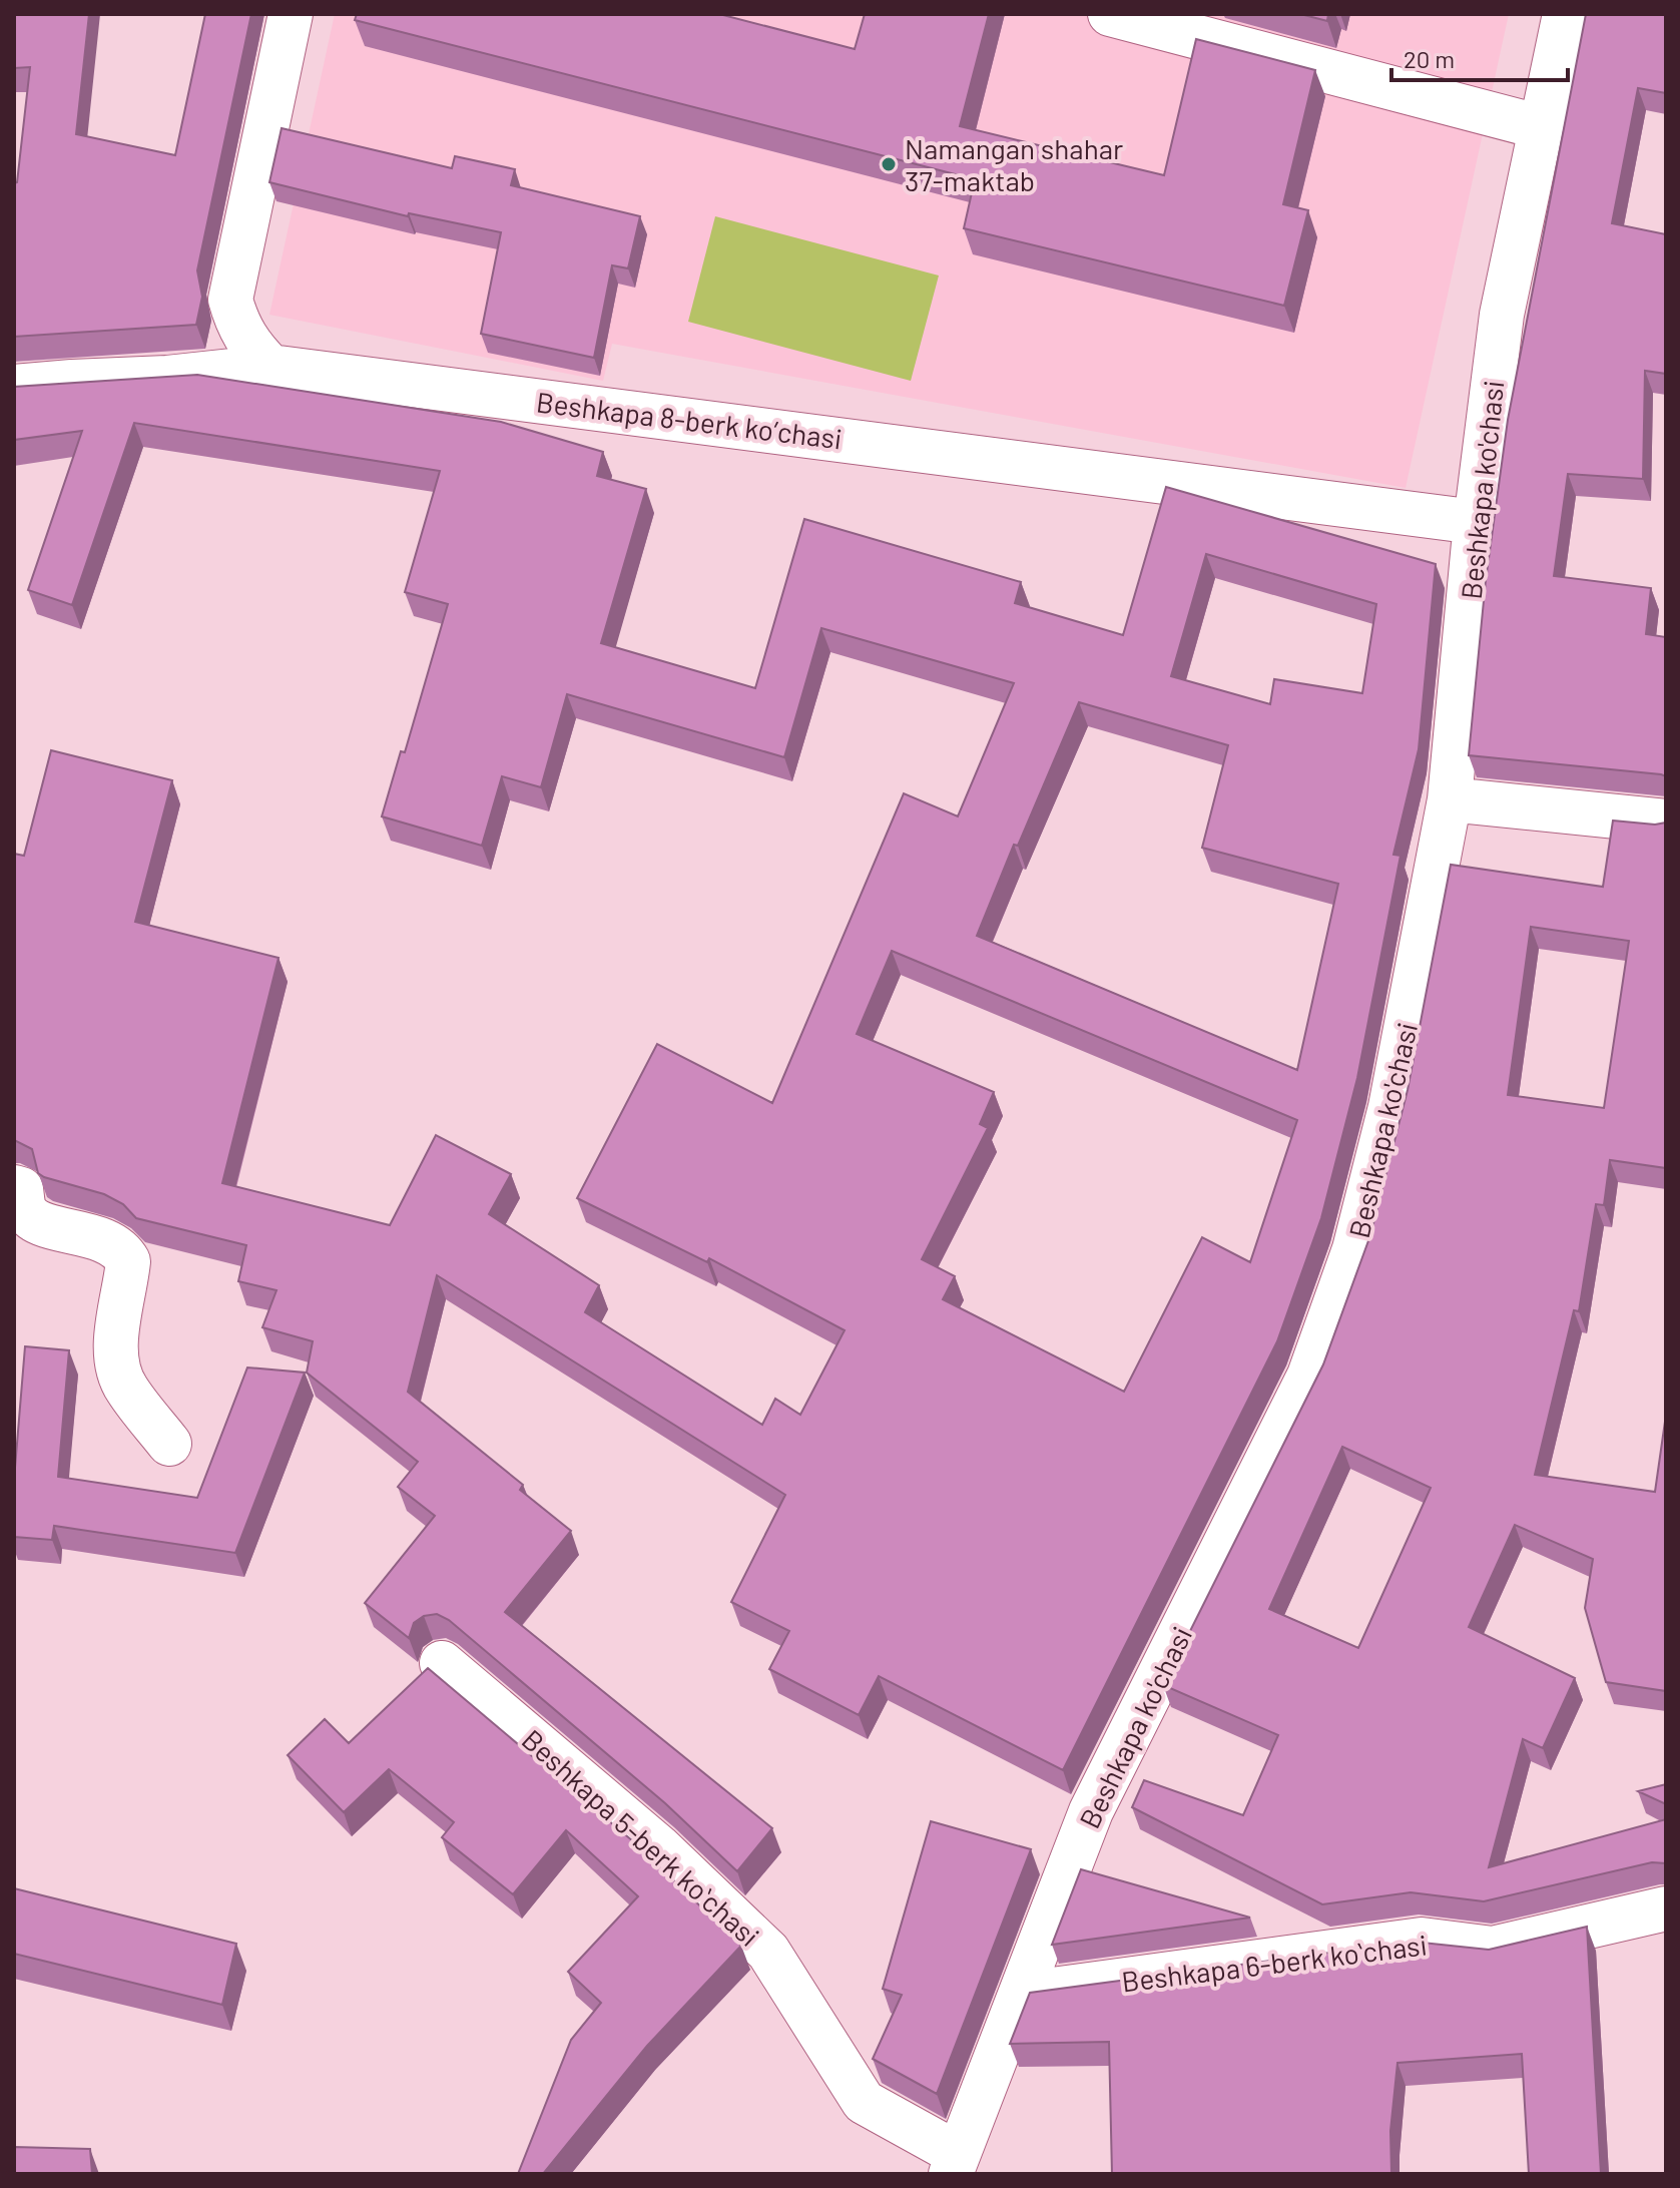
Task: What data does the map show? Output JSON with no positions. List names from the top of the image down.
{
  "streets": {
    "street": [
      "Beshkapa 8-berk koʼchasi",
      "Beshkapa ko'chasi",
      "Beshkapa 5-berk koʻchasi",
      "Beshkapa 6-berk koʻchasi"
    ]
  },
  "crossings": [
    ["Beshkapa 8-berk koʼchasi", "Beshkapa ko'chasi"],
    ["Beshkapa ko'chasi", "Beshkapa 5-berk koʻchasi"],
    ["Beshkapa ko'chasi", "Beshkapa 6-berk koʻchasi"]
  ],
  "places": ["Namangan shahar 37-maktab"],
  "scale_bar": "20 m"
}
